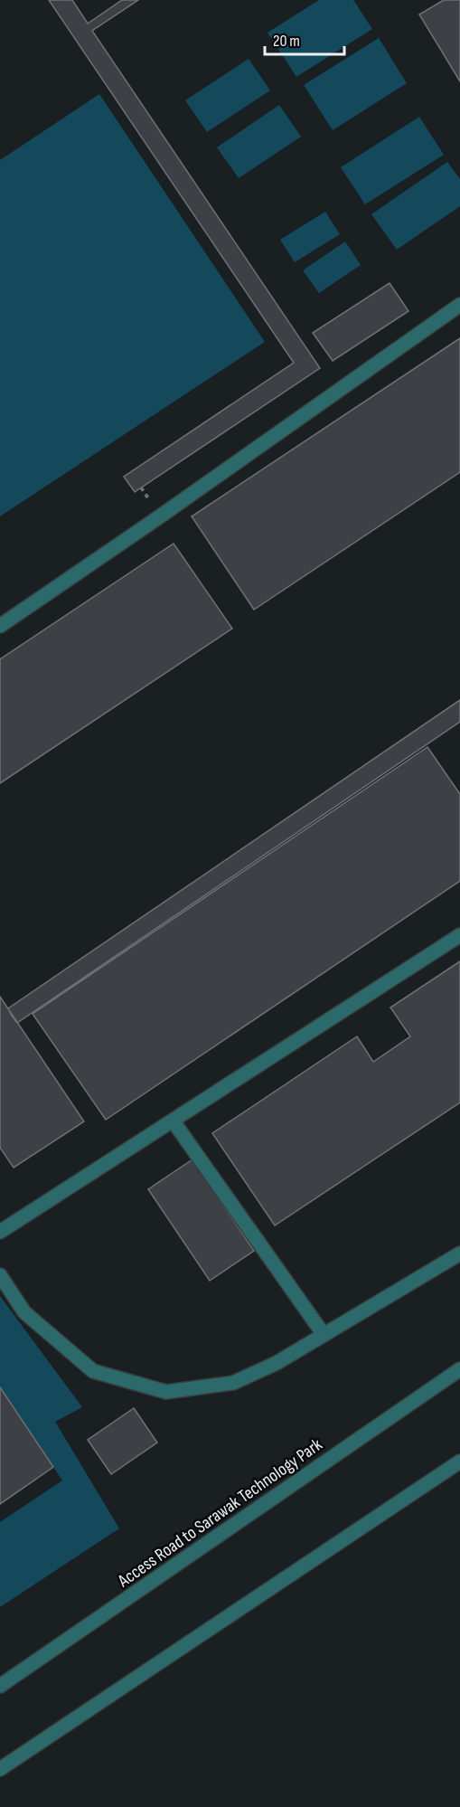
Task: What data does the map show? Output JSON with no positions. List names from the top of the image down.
{
  "streets": {
    "street": ["Access Road to Sarawak Technology Park"]
  },
  "scale_bar": "20 m"
}
